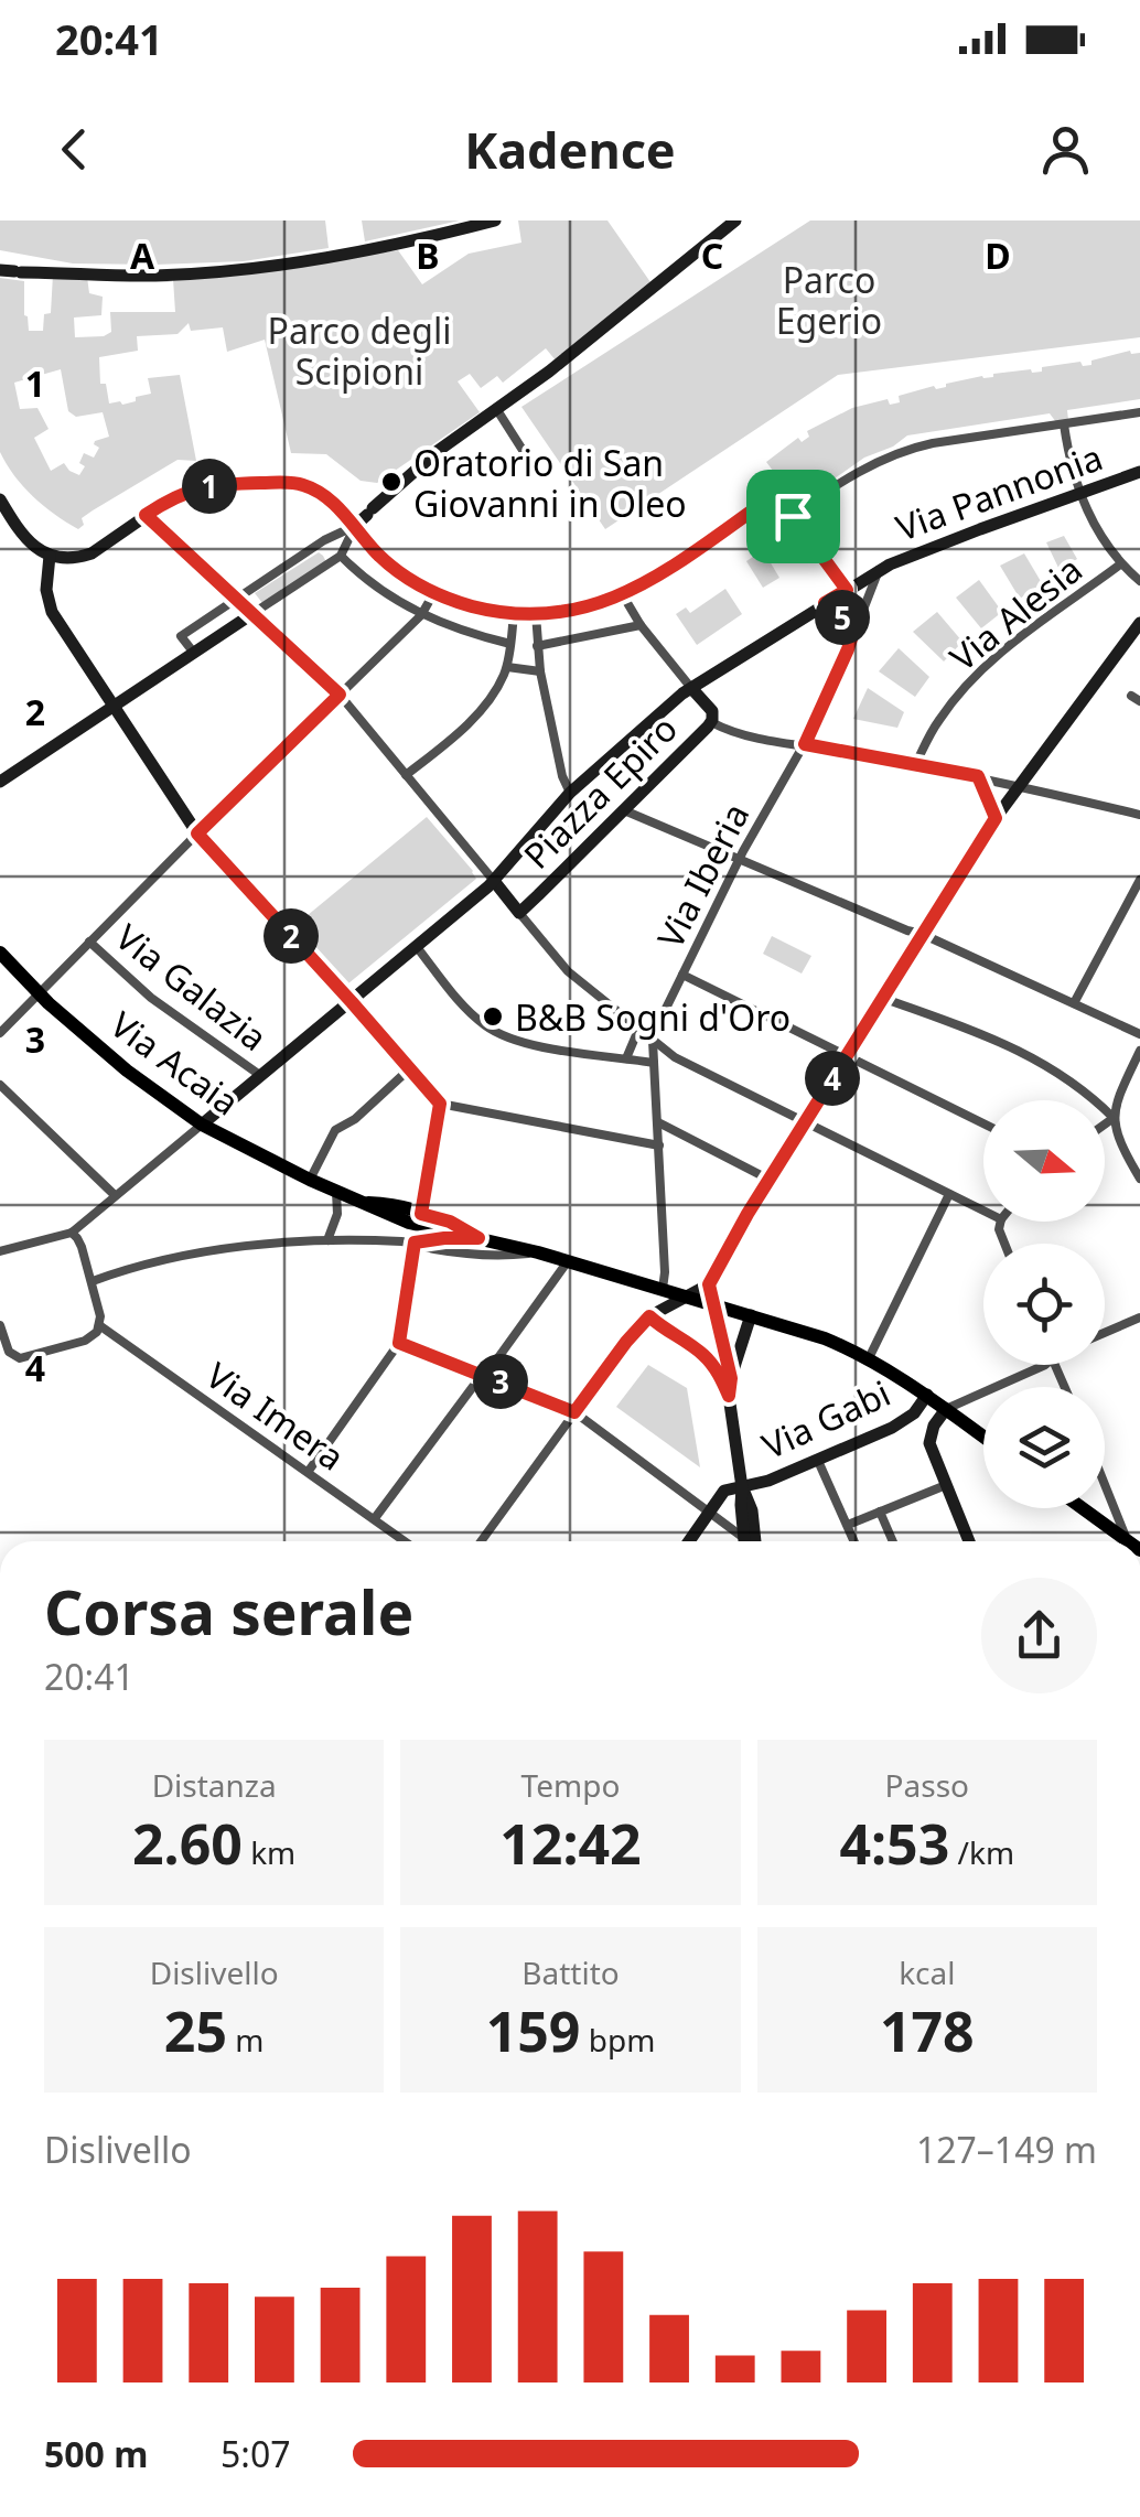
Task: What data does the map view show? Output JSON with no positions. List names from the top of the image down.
{
  "streets": {
    "main road": ["Via Acaia"],
    "street": [
      "Via Pannonia",
      "Via Alesia",
      "Piazza Epiro",
      "Via Iberia",
      "Via Galazia",
      "Via Imera",
      "Via Gabi"
    ]
  },
  "crossings": [
    ["Via Pannonia", "Piazza Epiro"],
    ["Via Pannonia", "Via Iberia"]
  ],
  "parks": ["Parco Egerio", "Parco degli Scipioni"],
  "places": ["Oratorio di San Giovanni in Oleo", "B&B Sogni d'Oro"],
  "north": "right",
  "page": {
    "status": "20:41",
    "header": "Kadence",
    "pins": [
      "1",
      "5",
      "2",
      "4",
      "3"
    ],
    "heading": ["Corsa serale", "20:41"],
    "stats": [
      ["Distanza", "2.60 km"],
      ["Tempo", "12:42"],
      ["Passo", "4:53 /km"],
      ["Dislivello", "25 m"],
      ["Battito", "159 bpm"],
      ["kcal", "178"]
    ],
    "chart": ["Dislivello", "127–149 m"],
    "list": [
      {
        "name": "500 m",
        "note": "5:07"
      }
    ]
  },
  "grid": {
    "columns": [
      "A",
      "B",
      "C",
      "D"
    ],
    "rows": [
      "1",
      "2",
      "3",
      "4"
    ]
  }
}
